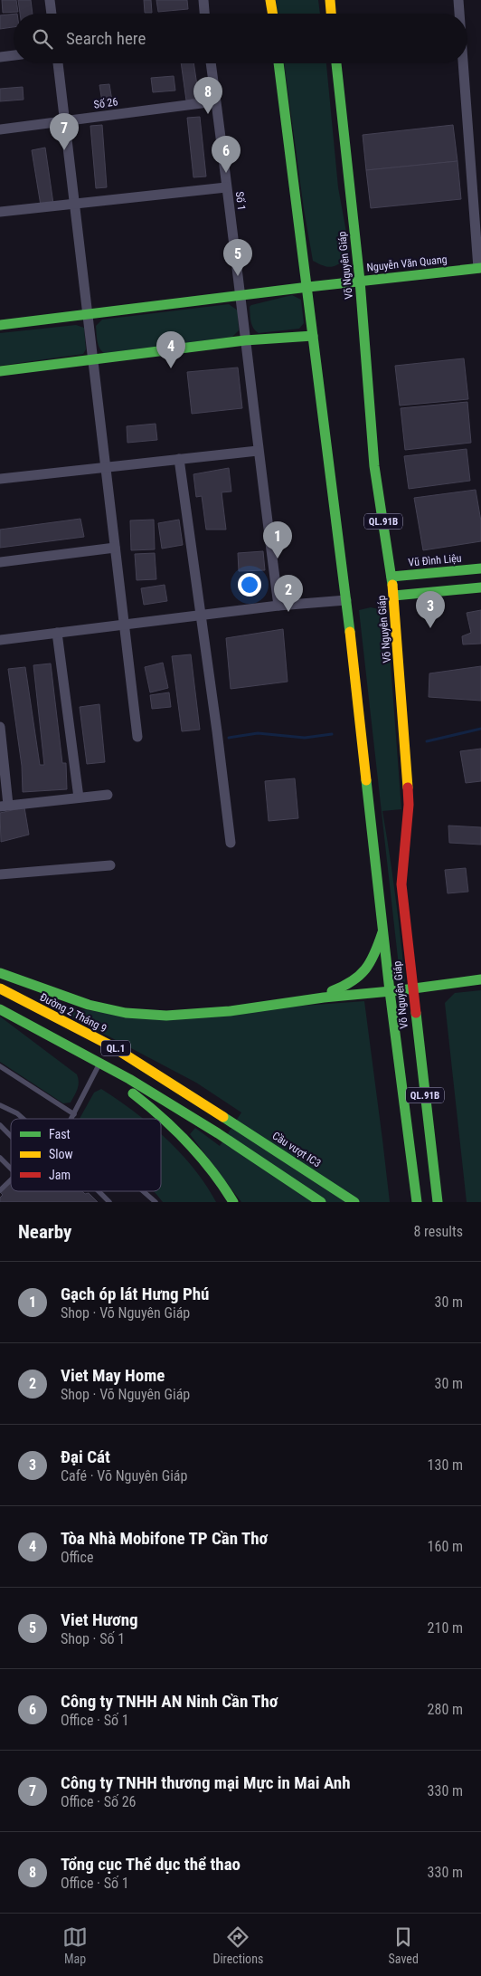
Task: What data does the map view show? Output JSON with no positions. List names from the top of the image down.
{
  "streets": {
    "main road": [
      "Nguyễn Văn Quang",
      "Võ Nguyên Giáp",
      "QL.91B",
      "Vũ Đình Liệu",
      "Đường 2 Tháng 9",
      "QL.1",
      "Cầu vượt IC3"
    ],
    "street": ["Số 26", "Số 1"]
  },
  "crossings": [
    ["Số 26", "Số 1"],
    ["Số 1", "Nguyễn Văn Quang"],
    ["Nguyễn Văn Quang", "Võ Nguyên Giáp"],
    ["Nguyễn Văn Quang", "QL.91B"],
    ["Võ Nguyên Giáp", "QL.91B"],
    ["Võ Nguyên Giáp", "Vũ Đình Liệu"],
    ["Đường 2 Tháng 9", "Cầu vượt IC3"]
  ],
  "legend": ["Fast", "Slow", "Jam"],
  "page": {
    "search": "Search here",
    "pins": [
      "8",
      "7",
      "6",
      "5",
      "4",
      "1",
      "2",
      "3"
    ],
    "heading": ["Nearby", "8 results"],
    "list": [
      {
        "mark": "1",
        "name": "Gạch óp lát Hưng Phú",
        "note": "Shop · Võ Nguyên Giáp",
        "value": "30 m"
      },
      {
        "mark": "2",
        "name": "Viet May Home",
        "note": "Shop · Võ Nguyên Giáp",
        "value": "30 m"
      },
      {
        "mark": "3",
        "name": "Đại Cát",
        "note": "Café · Võ Nguyên Giáp",
        "value": "130 m"
      },
      {
        "mark": "4",
        "name": "Tòa Nhà Mobifone TP Cần Thơ",
        "note": "Office",
        "value": "160 m"
      },
      {
        "mark": "5",
        "name": "Viet Hương",
        "note": "Shop · Số 1",
        "value": "210 m"
      },
      {
        "mark": "6",
        "name": "Công ty TNHH AN Ninh Cần Thơ",
        "note": "Office · Số 1",
        "value": "280 m"
      },
      {
        "mark": "7",
        "name": "Công ty TNHH thương mại Mực in Mai Anh",
        "note": "Office · Số 26",
        "value": "330 m"
      },
      {
        "mark": "8",
        "name": "Tổng cục Thể dục thể thao",
        "note": "Office · Số 1",
        "value": "330 m"
      }
    ],
    "nav": ["Map", "Directions", "Saved"]
  }
}
